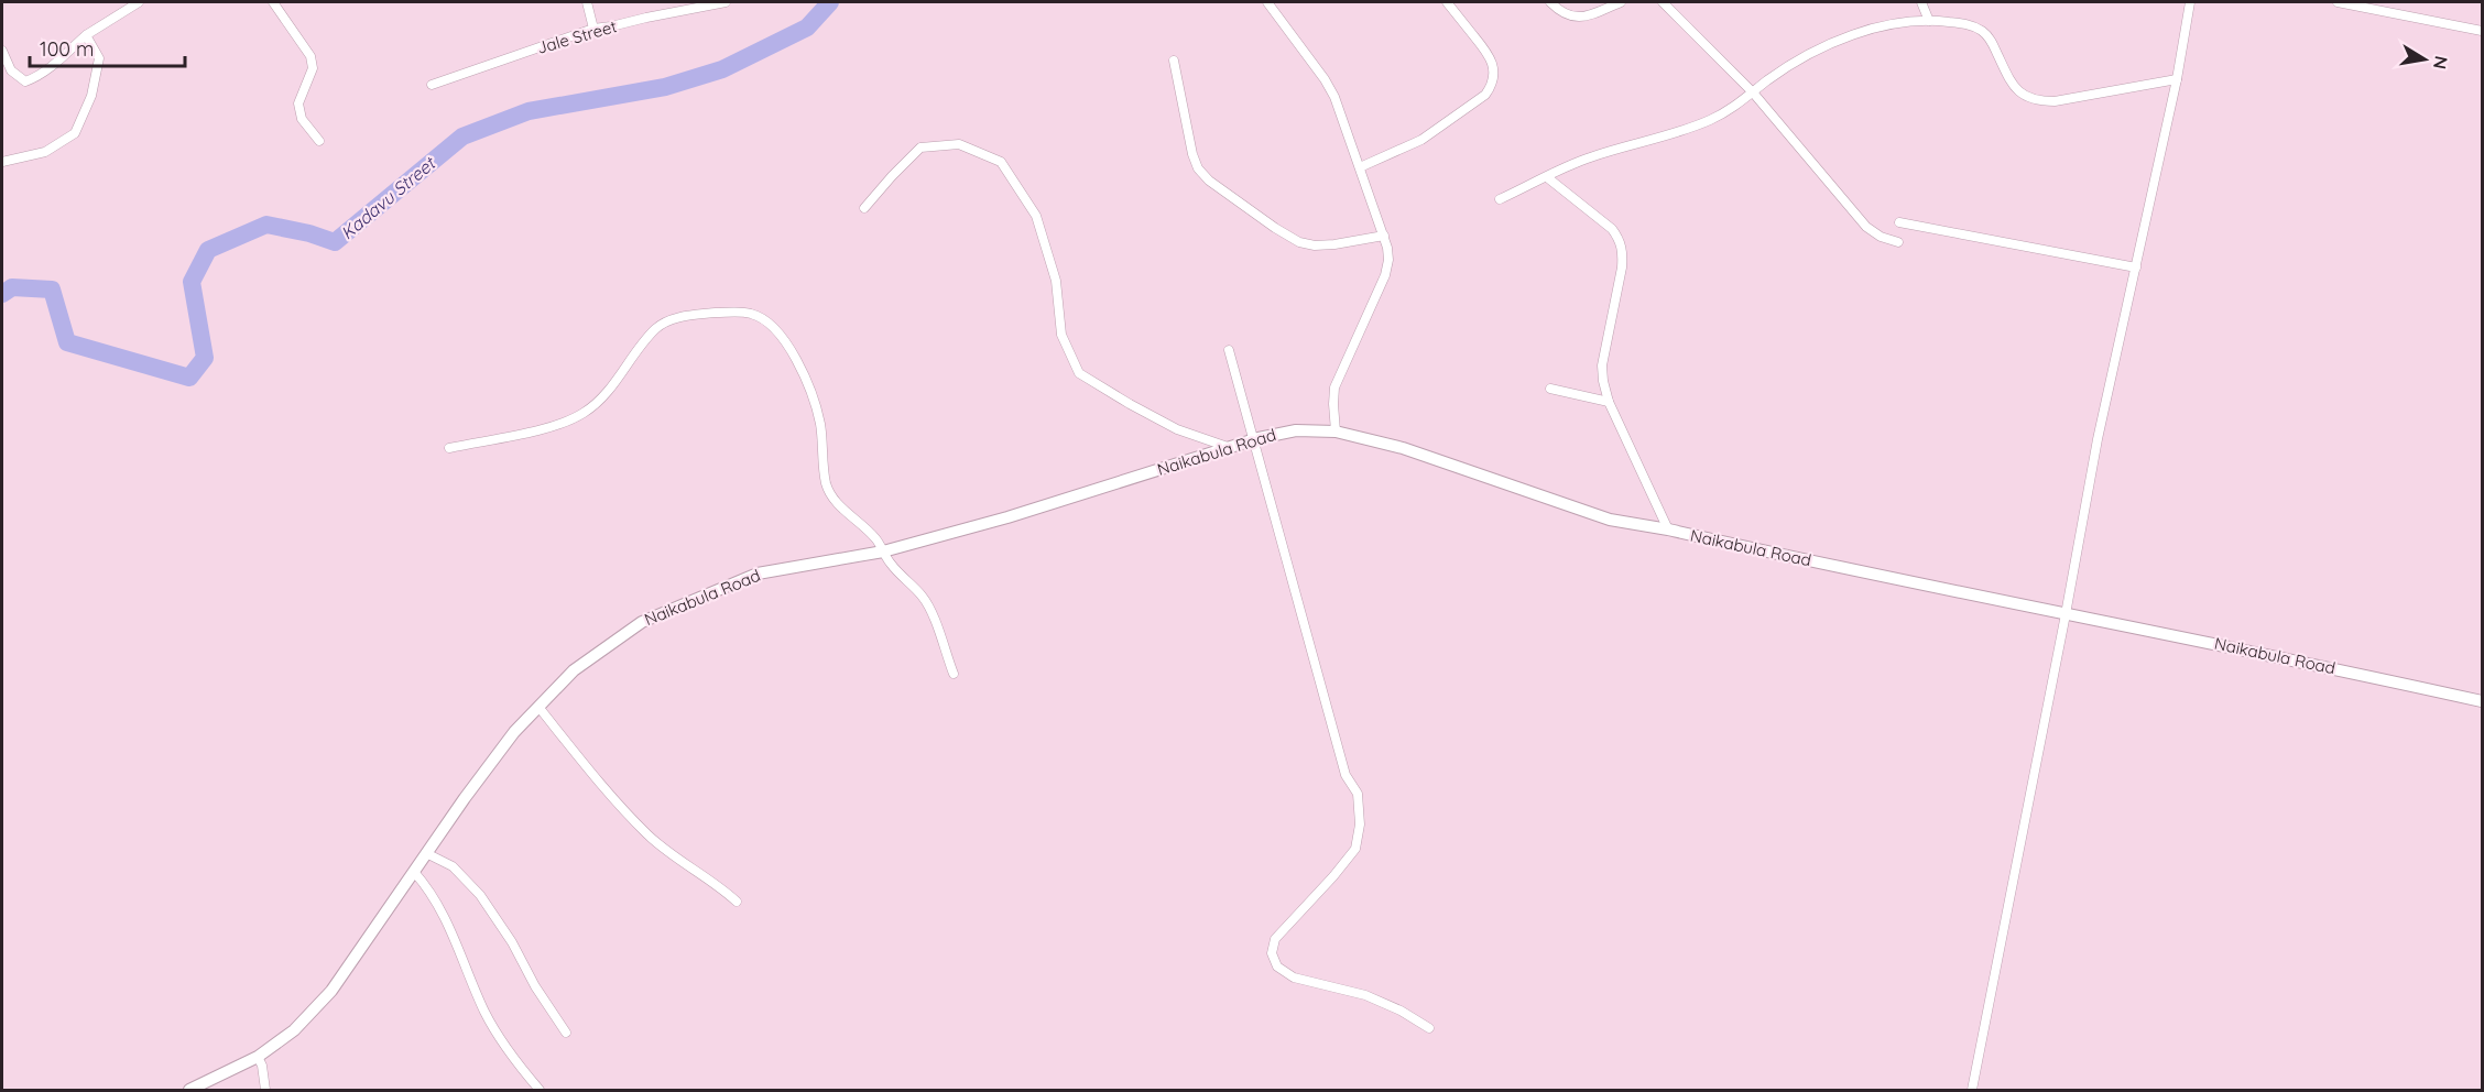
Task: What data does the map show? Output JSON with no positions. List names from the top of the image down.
{
  "streets": {
    "street": ["Jale Street", "Naikabula Road"]
  },
  "water": ["Kadavu Street"],
  "scale_bar": "100 m",
  "north": "right"
}
